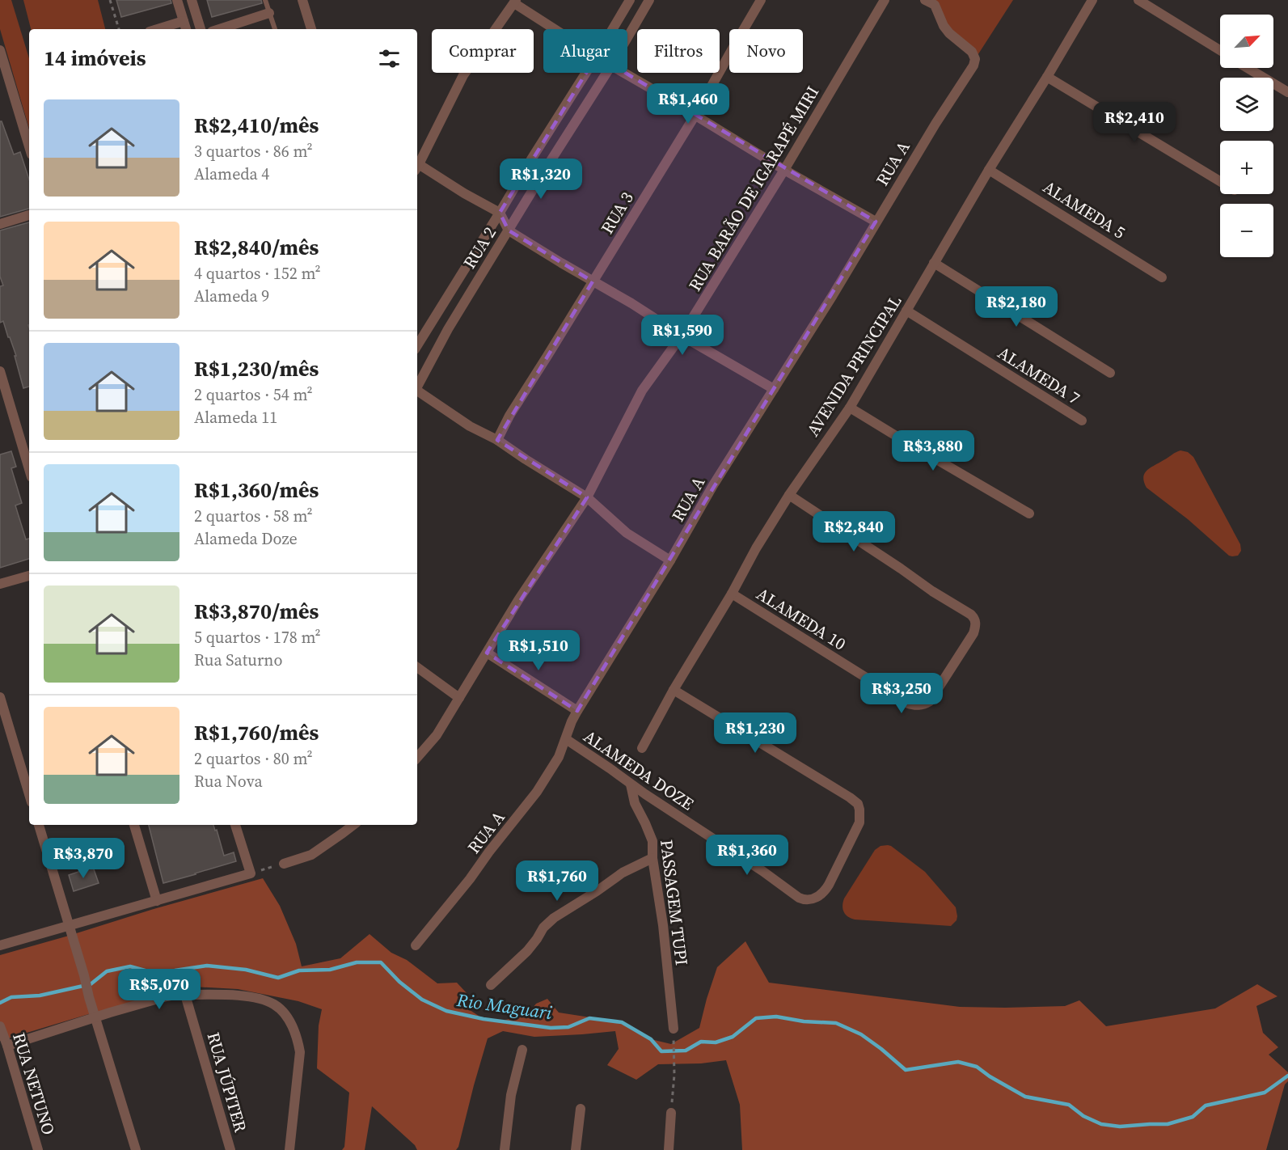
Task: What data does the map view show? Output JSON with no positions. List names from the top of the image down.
{
  "streets": {
    "street": [
      "RUA A",
      "RUA BARÃO DE IGARAPÉ MIRI",
      "ALAMEDA 5",
      "RUA 3",
      "RUA 2",
      "AVENIDA PRINCIPAL",
      "ALAMEDA 7",
      "ALAMEDA 10",
      "ALAMEDA DOZE",
      "PASSAGEM TUPI",
      "RUA JÚPITER",
      "RUA NETUNO"
    ]
  },
  "crossings": [
    ["RUA A", "ALAMEDA DOZE"],
    ["ALAMEDA 5", "AVENIDA PRINCIPAL"],
    ["AVENIDA PRINCIPAL", "ALAMEDA 7"],
    ["AVENIDA PRINCIPAL", "ALAMEDA 10"],
    ["AVENIDA PRINCIPAL", "ALAMEDA DOZE"],
    ["ALAMEDA DOZE", "PASSAGEM TUPI"]
  ],
  "water": ["Rio Maguari"],
  "north": "top right",
  "page": {
    "map_buttons": ["+", "−"],
    "chip": [
      "Comprar",
      "Alugar",
      "Filtros",
      "Novo"
    ],
    "heading": "14 imóveis",
    "price": [
      "R$1,460",
      "R$2,410",
      "R$1,320",
      "R$2,180",
      "R$1,590",
      "R$3,880",
      "R$2,840",
      "R$1,510",
      "R$3,250",
      "R$1,230",
      "R$1,360",
      "R$3,870",
      "R$1,760",
      "R$5,070"
    ],
    "list": [
      {
        "name": "R$2,410/mês",
        "note": "3 quartos · 86 m² · Alameda 4"
      },
      {
        "name": "R$2,840/mês",
        "note": "4 quartos · 152 m² · Alameda 9"
      },
      {
        "name": "R$1,230/mês",
        "note": "2 quartos · 54 m² · Alameda 11"
      },
      {
        "name": "R$1,360/mês",
        "note": "2 quartos · 58 m² · Alameda Doze"
      },
      {
        "name": "R$3,870/mês",
        "note": "5 quartos · 178 m² · Rua Saturno"
      },
      {
        "name": "R$1,760/mês",
        "note": "2 quartos · 80 m² · Rua Nova"
      }
    ]
  }
}
